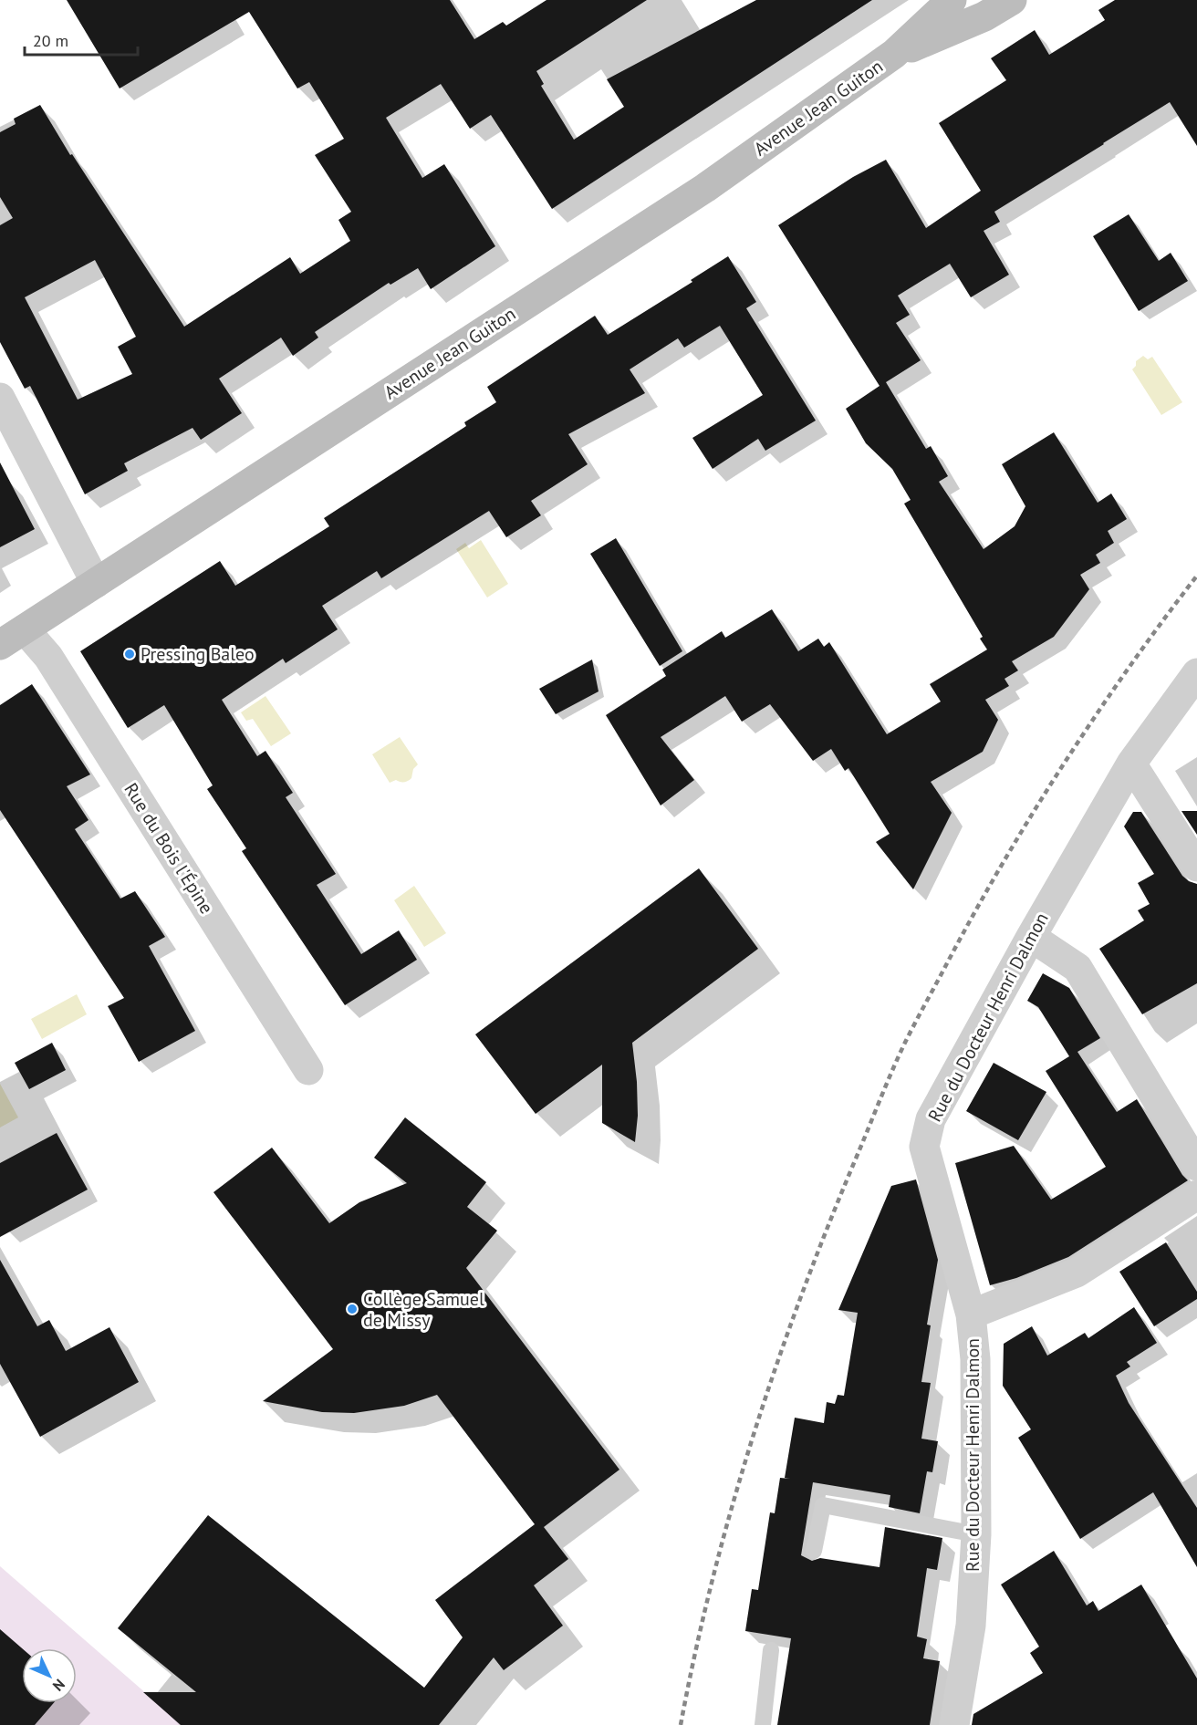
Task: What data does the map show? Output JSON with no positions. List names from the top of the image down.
{
  "streets": {
    "main road": ["Avenue Jean Guiton"],
    "street": ["Rue du Bois l'Épine", "Rue du Docteur Henri Dalmon"]
  },
  "crossings": [
    ["Avenue Jean Guiton", "Rue du Bois l'Épine"]
  ],
  "places": ["Pressing Baleo", "Collège Samuel de Missy"],
  "scale_bar": "20 m",
  "north": "bottom right"
}
